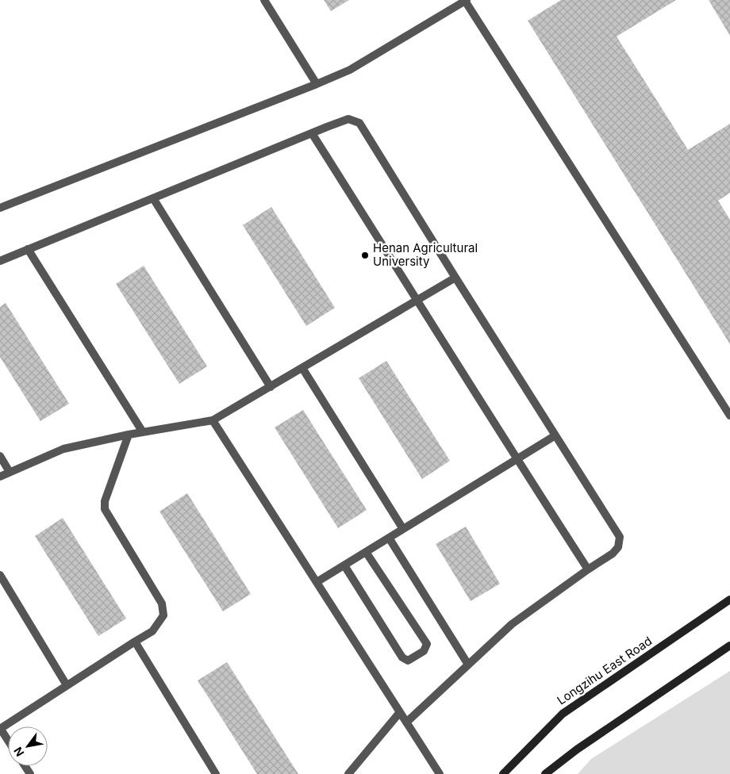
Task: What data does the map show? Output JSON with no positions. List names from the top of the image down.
{
  "streets": {
    "street": ["Longzihu East Road"]
  },
  "places": ["Henan Agricultural University"],
  "north": "bottom left"
}
